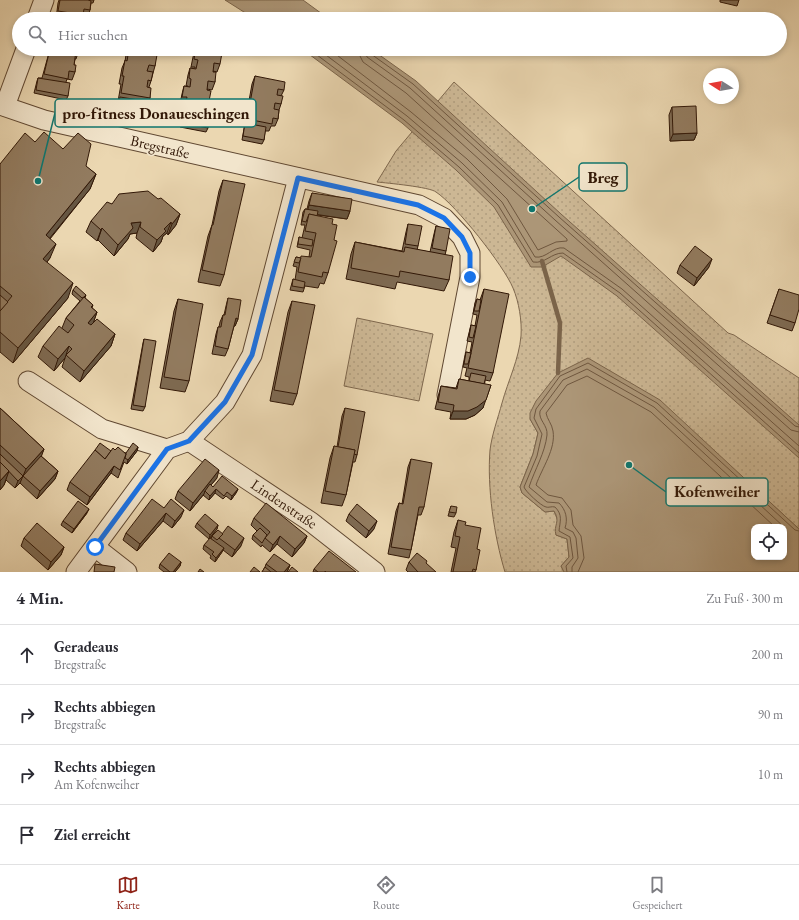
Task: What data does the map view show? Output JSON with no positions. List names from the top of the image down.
{
  "streets": {
    "street": ["Bregstraße", "Lindenstraße"]
  },
  "places": ["pro-fitness Donaueschingen", "Breg", "Kofenweiher"],
  "north": "left",
  "page": {
    "search": "Hier suchen",
    "heading": ["4 Min.", "Zu Fuß · 300 m"],
    "list": [
      ["Geradeaus", "Bregstraße", "200 m"],
      ["Rechts abbiegen", "Bregstraße", "90 m"],
      ["Rechts abbiegen", "Am Kofenweiher", "10 m"],
      "Ziel erreicht"
    ],
    "nav": ["Karte", "Route", "Gespeichert"]
  }
}
